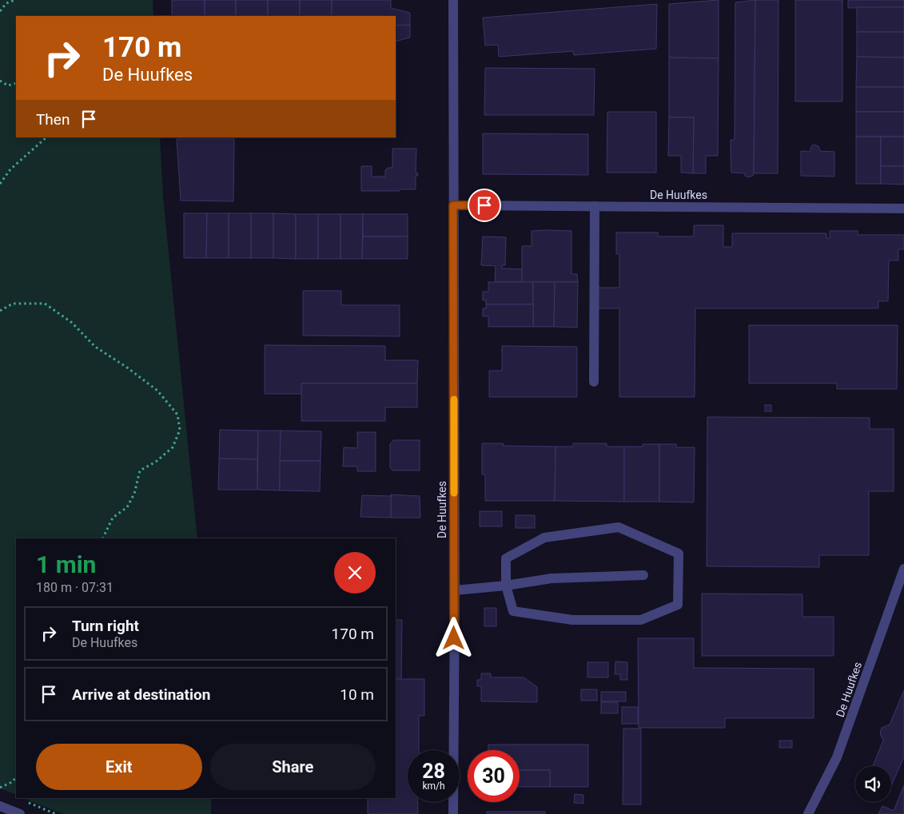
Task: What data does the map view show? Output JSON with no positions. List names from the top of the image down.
{
  "streets": {
    "street": ["De Huufkes"]
  },
  "page": {
    "turn": ["170 m", "De Huufkes"],
    "then": "Then",
    "heading": ["1 min", "180 m · 07:31"],
    "list": [
      {
        "name": "Turn right",
        "note": "De Huufkes",
        "value": "170 m"
      },
      {
        "name": "Arrive at destination",
        "value": "10 m"
      }
    ],
    "buttons": ["Exit", "Share"],
    "speed": "28 km/h",
    "limit": "30"
  }
}
